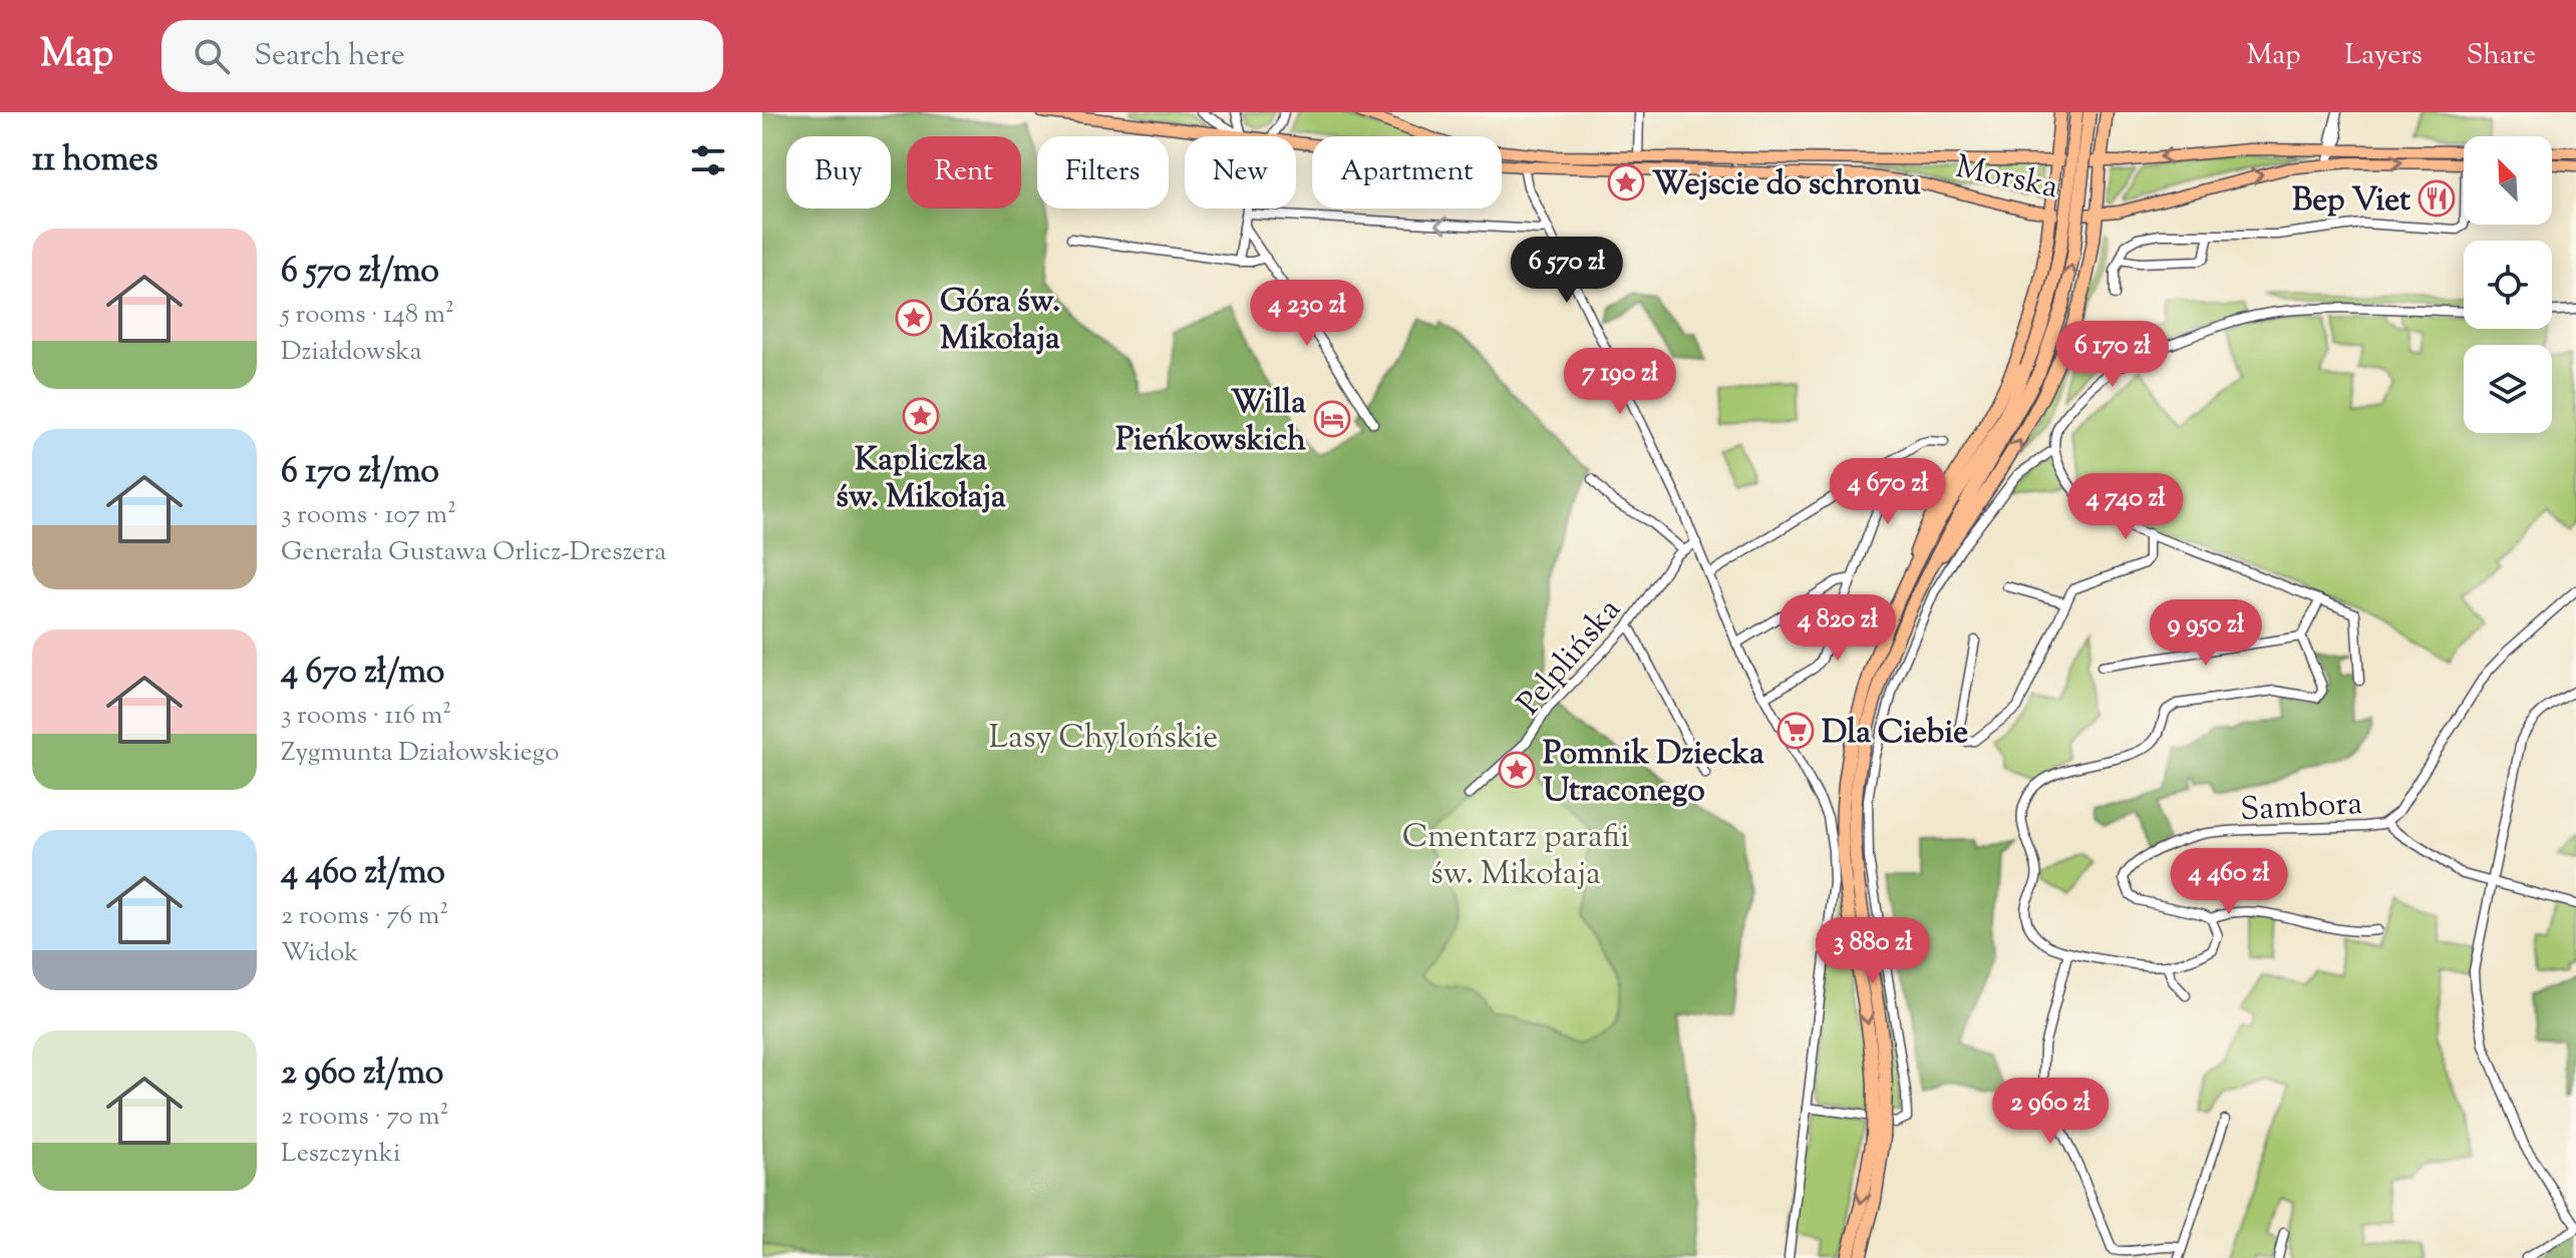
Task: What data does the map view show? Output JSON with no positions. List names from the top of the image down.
{
  "streets": {
    "main road": ["Morska"],
    "street": ["Pelplińska", "Sambora"]
  },
  "parks": ["Lasy Chylońskie", "Cmentarz parafii św. Mikołaja"],
  "places": {
    "place": [
      "Wejscie do schronu",
      "Góra św. Mikołaja",
      "Kapliczka św. Mikołaja",
      "Pomnik Dziecka Utraconego"
    ],
    "restaurant": ["Bep Viet"],
    "hotel": ["Willa Pieńkowskich"],
    "supermarket": ["Dla Ciebie"]
  },
  "north": "top left",
  "page": {
    "header": "Map",
    "search": "Search here",
    "nav": ["Map", "Layers", "Share"],
    "heading": "11 homes",
    "chip": [
      "Buy",
      "Rent",
      "Filters",
      "New",
      "Apartment"
    ],
    "list": [
      {
        "name": "6 570 zł/mo",
        "note": "5 rooms · 148 m² · Działdowska"
      },
      {
        "name": "6 170 zł/mo",
        "note": "3 rooms · 107 m² · Generała Gustawa Orlicz-Dreszera"
      },
      {
        "name": "4 670 zł/mo",
        "note": "3 rooms · 116 m² · Zygmunta Działowskiego"
      },
      {
        "name": "4 460 zł/mo",
        "note": "2 rooms · 76 m² · Widok"
      },
      {
        "name": "2 960 zł/mo",
        "note": "2 rooms · 70 m² · Leszczynki"
      }
    ],
    "price": [
      "6 570 zł",
      "4 230 zł",
      "6 170 zł",
      "7 190 zł",
      "4 670 zł",
      "4 740 zł",
      "4 820 zł",
      "9 950 zł",
      "4 460 zł",
      "3 880 zł",
      "2 960 zł"
    ]
  }
}
